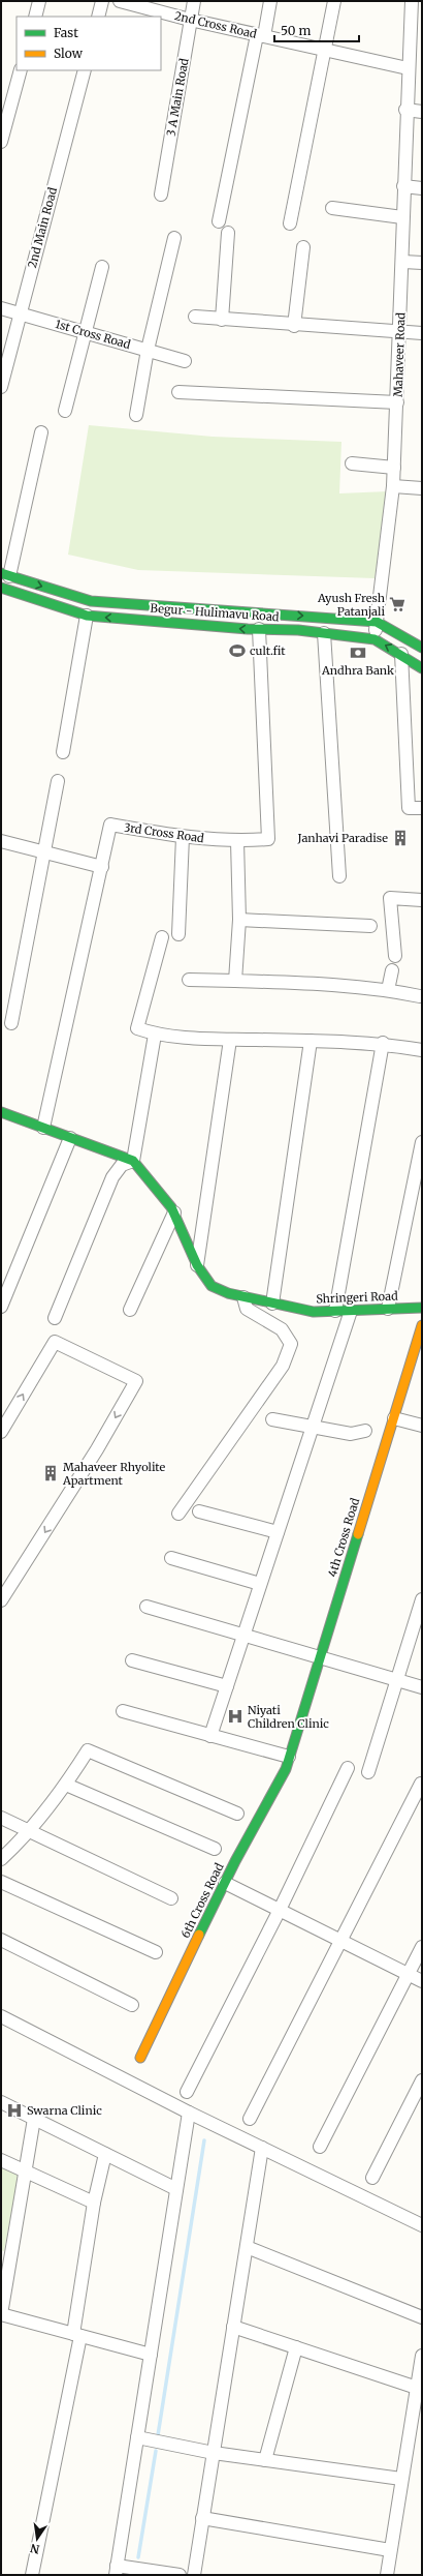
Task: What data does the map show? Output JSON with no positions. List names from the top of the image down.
{
  "streets": {
    "street": [
      "2nd Cross Road",
      "3 A Main Road",
      "2nd Main Road",
      "1st Cross Road",
      "Mahaveer Road",
      "Begur - Hulimavu Road",
      "3rd Cross Road",
      "Shringeri Road",
      "4th Cross Road",
      "6th Cross Road"
    ]
  },
  "crossings": [
    ["2nd Cross Road", "3 A Main Road"],
    ["2nd Cross Road", "Mahaveer Road"],
    ["2nd Main Road", "1st Cross Road"],
    ["Mahaveer Road", "Begur - Hulimavu Road"],
    ["Begur - Hulimavu Road", "3rd Cross Road"],
    ["4th Cross Road", "6th Cross Road"]
  ],
  "places": {
    "supermarket": ["Ayush Fresh Patanjali"],
    "sports": ["cult.fit"],
    "bank": ["Andhra Bank"],
    "building": ["Janhavi Paradise", "Mahaveer Rhyolite Apartment"],
    "hospital": ["Niyati Children Clinic", "Swarna Clinic"]
  },
  "legend": ["Fast", "Slow"],
  "scale_bar": "50 m",
  "north": "bottom"
}
